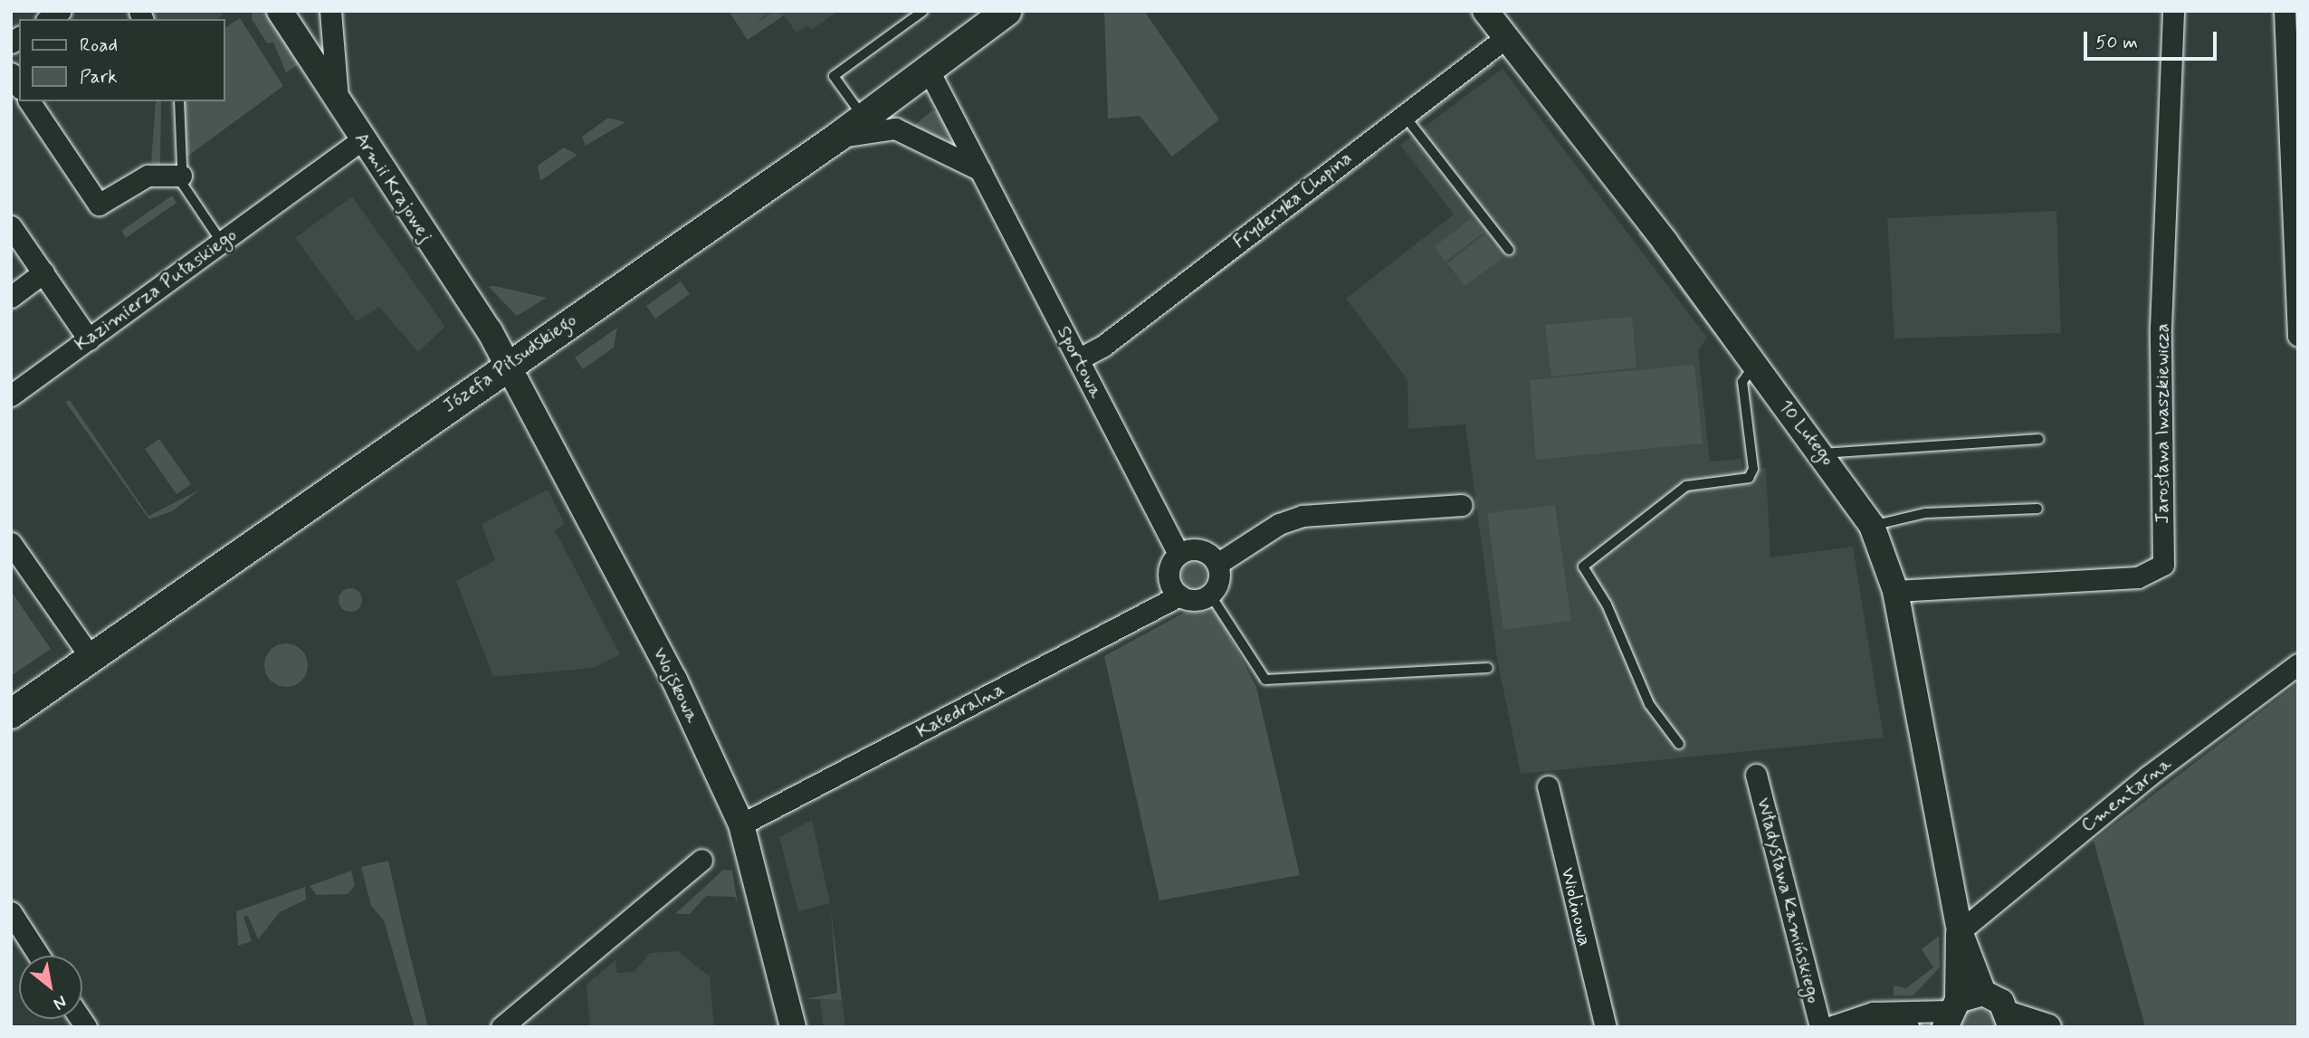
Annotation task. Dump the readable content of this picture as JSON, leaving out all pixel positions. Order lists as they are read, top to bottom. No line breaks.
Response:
{"streets":{"main road":["Józefa Piłsudskiego"],"street":["Armii Krajowej","Fryderyka Chopina","Kazimierza Pułaskiego","Sportowa","Jarosława Iwaszkiewicza","10 Lutego","Wojskowa","Katedralna","Cmentarna","Władysława Kamińskiego","Wiolinowa"]},"crossings":[["Armii Krajowej","Kazimierza Pułaskiego"],["Armii Krajowej","Józefa Piłsudskiego"],["Armii Krajowej","Wojskowa"],["Fryderyka Chopina","Sportowa"],["Fryderyka Chopina","10 Lutego"],["Sportowa","Józefa Piłsudskiego"],["Sportowa","Katedralna"],["Józefa Piłsudskiego","Wojskowa"],["Jarosława Iwaszkiewicza","10 Lutego"],["10 Lutego","Cmentarna"],["Wojskowa","Katedralna"]],"legend":["Road","Park"],"scale_bar":"50 m","north":"bottom right"}
